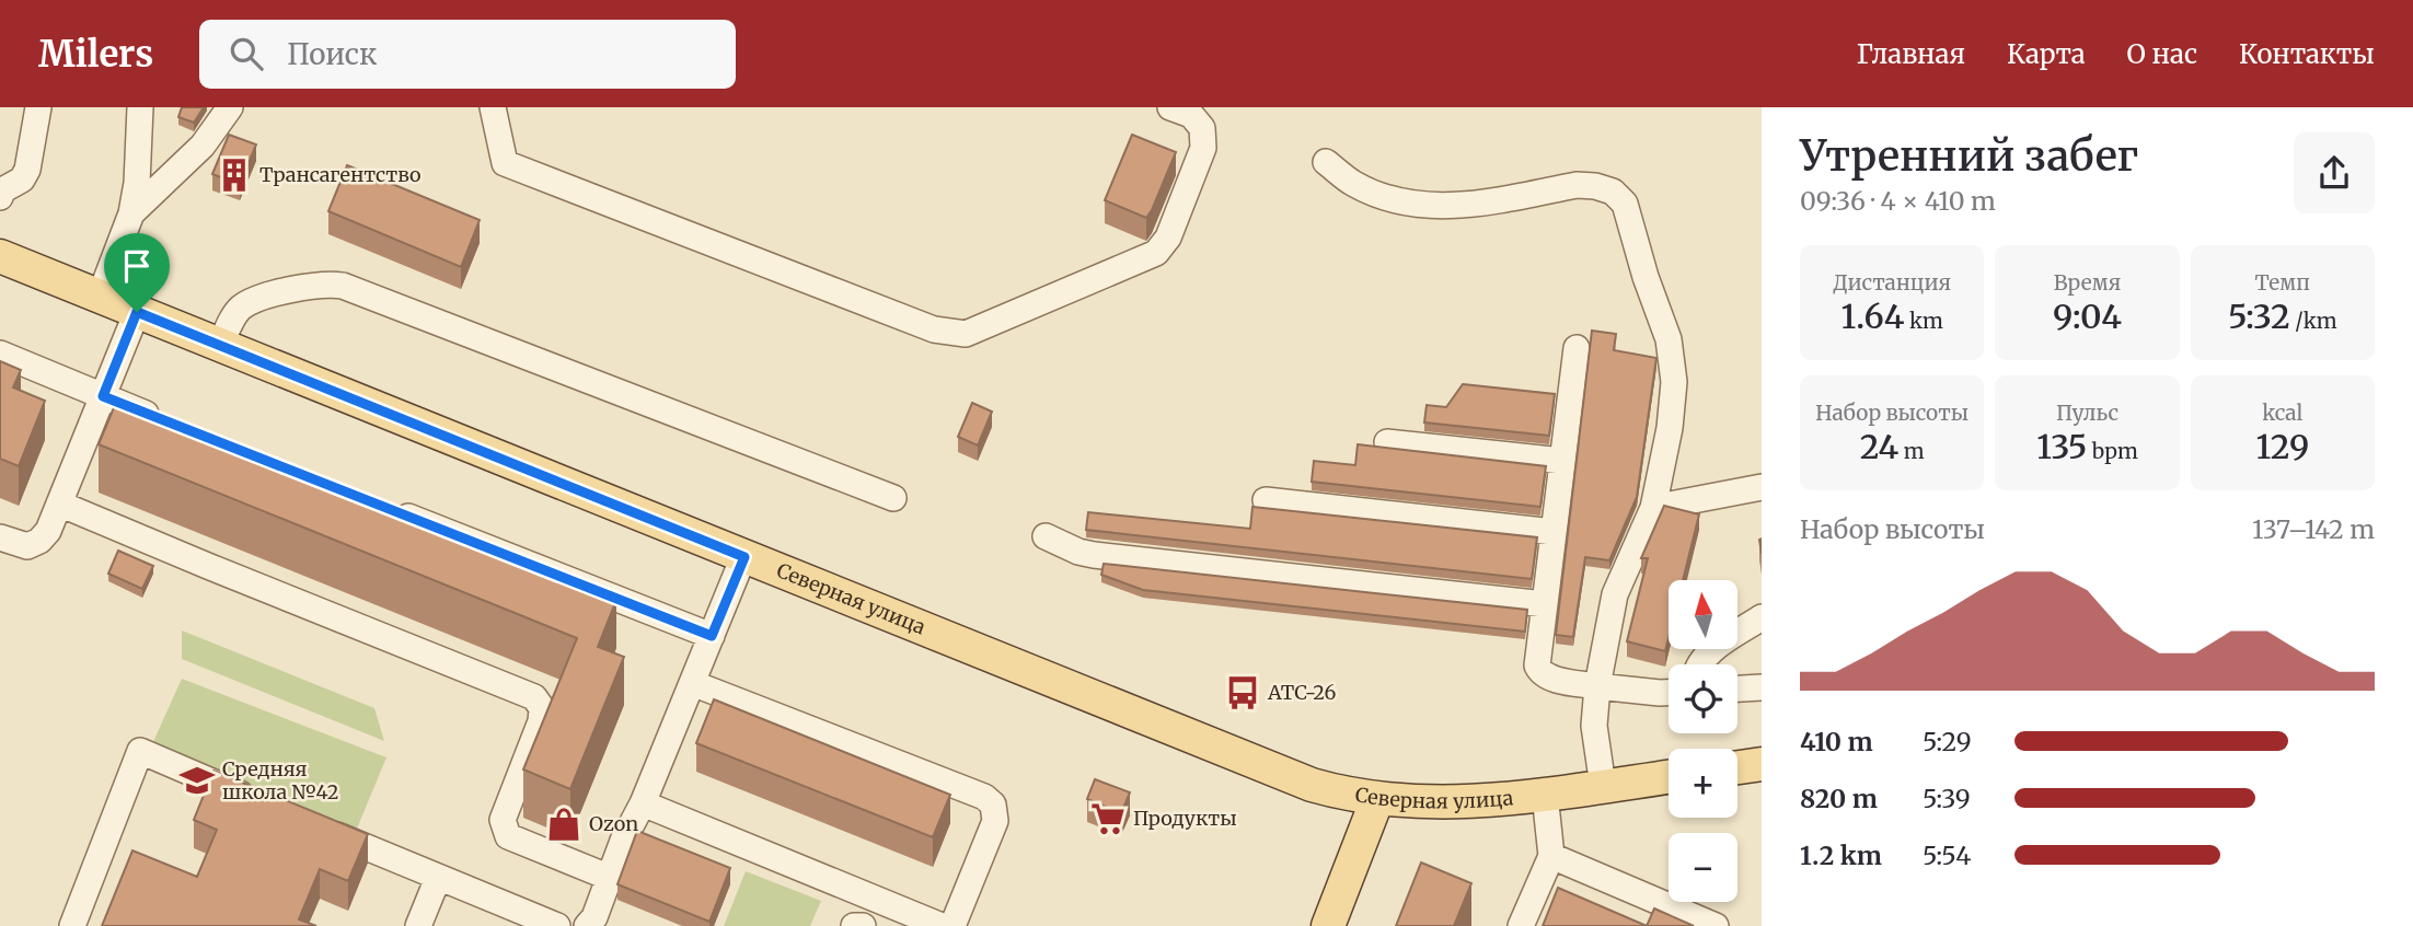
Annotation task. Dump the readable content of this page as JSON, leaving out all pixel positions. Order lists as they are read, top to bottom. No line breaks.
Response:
{"streets":{"main road":["Северная улица"]},"places":{"building":["Трансагентство"],"bus stop":["АТС-26"],"school or university":["Средняя школа №42"],"supermarket":["Продукты"],"shop":["Ozon"]},"north":"top","page":{"header":"Milers","search":"Поиск","nav":["Главная","Карта","О нас","Контакты"],"heading":["Утренний забег","09:36 · 4 × 410 m"],"stats":[["Дистанция","1.64 km"],["Время","9:04"],["Темп","5:32 /km"],["Набор высоты","24 m"],["Пульс","135 bpm"],["kcal","129"]],"chart":["Набор высоты","137–142 m"],"map_buttons":["+","−"],"list":[{"name":"410 m","note":"5:29"},{"name":"820 m","note":"5:39"},{"name":"1.2 km","note":"5:54"}]}}
